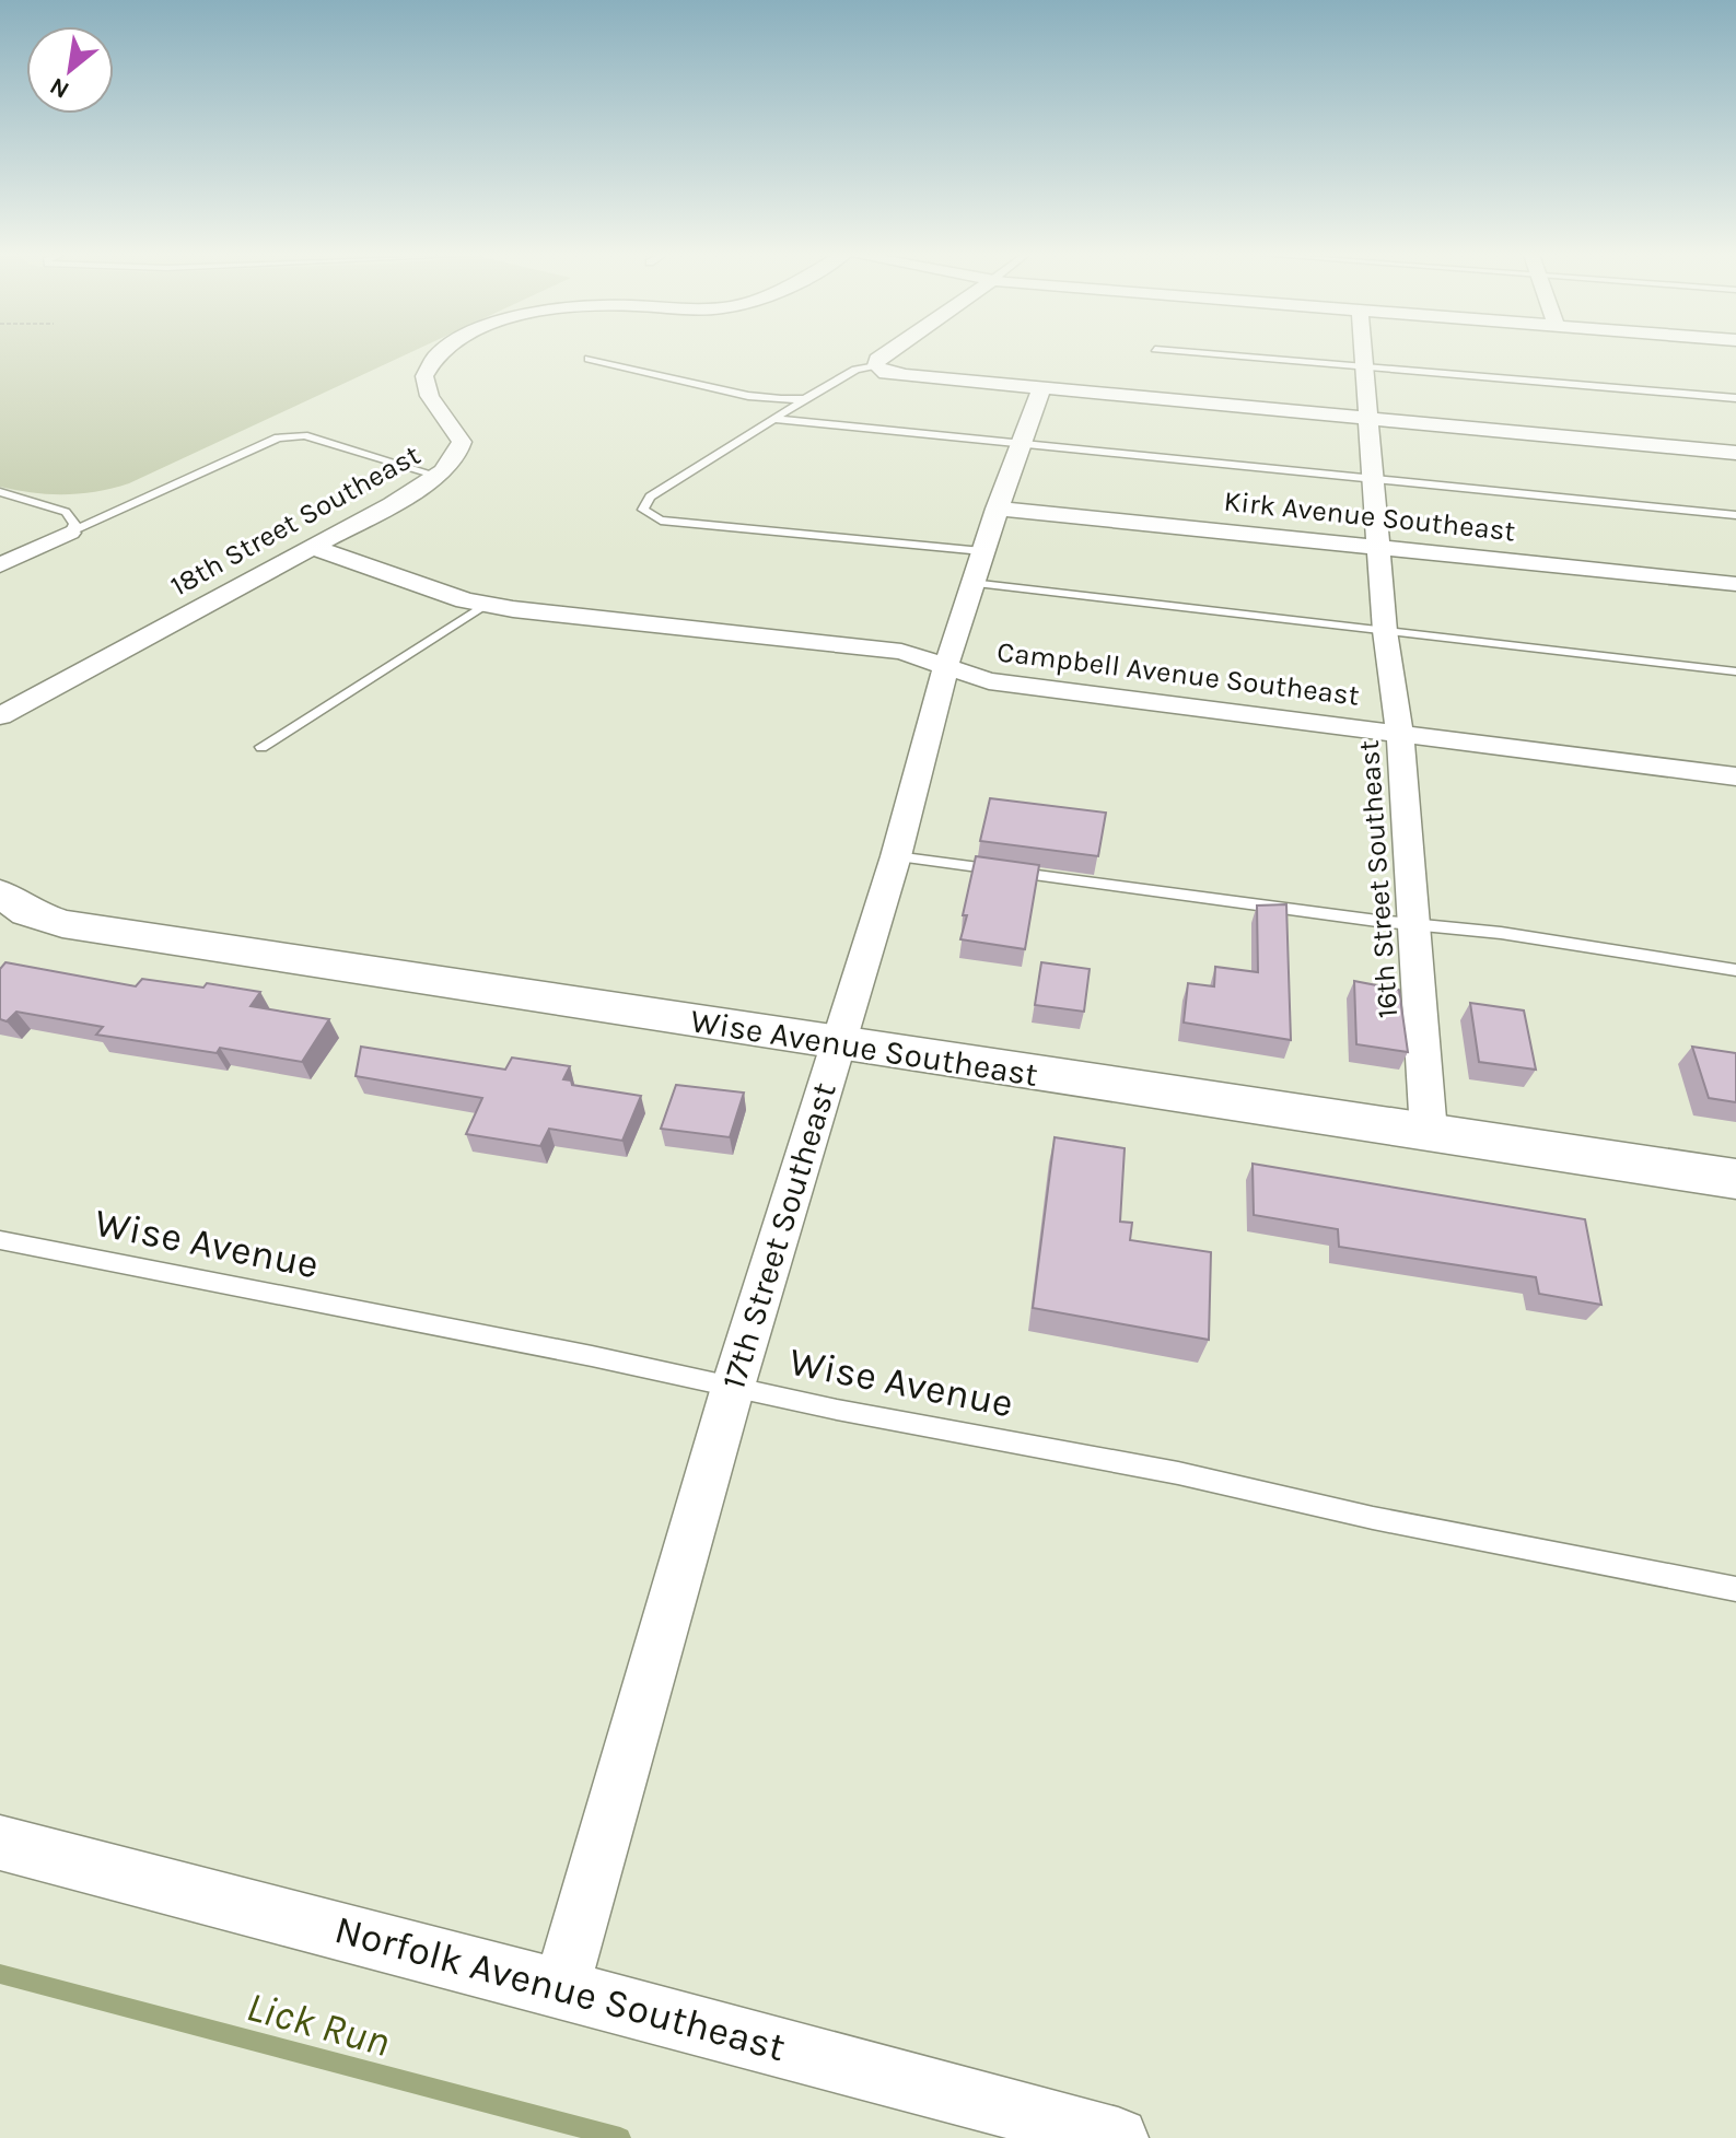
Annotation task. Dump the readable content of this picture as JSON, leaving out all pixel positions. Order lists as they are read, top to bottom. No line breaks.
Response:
{"streets":{"street":["Kirk Avenue Southeast","18th Street Southeast","Campbell Avenue Southeast","16th Street Southeast","Wise Avenue Southeast","17th Street Southeast","Norfolk Avenue Southeast"],"lane":["Wise Avenue"]},"crossings":[["Kirk Avenue Southeast","16th Street Southeast"],["Kirk Avenue Southeast","17th Street Southeast"],["18th Street Southeast","Campbell Avenue Southeast"],["Campbell Avenue Southeast","16th Street Southeast"],["Campbell Avenue Southeast","17th Street Southeast"],["16th Street Southeast","Wise Avenue Southeast"],["Wise Avenue Southeast","17th Street Southeast"],["17th Street Southeast","Wise Avenue"],["17th Street Southeast","Norfolk Avenue Southeast"]],"water":["Lick Run"],"north":"bottom left"}
